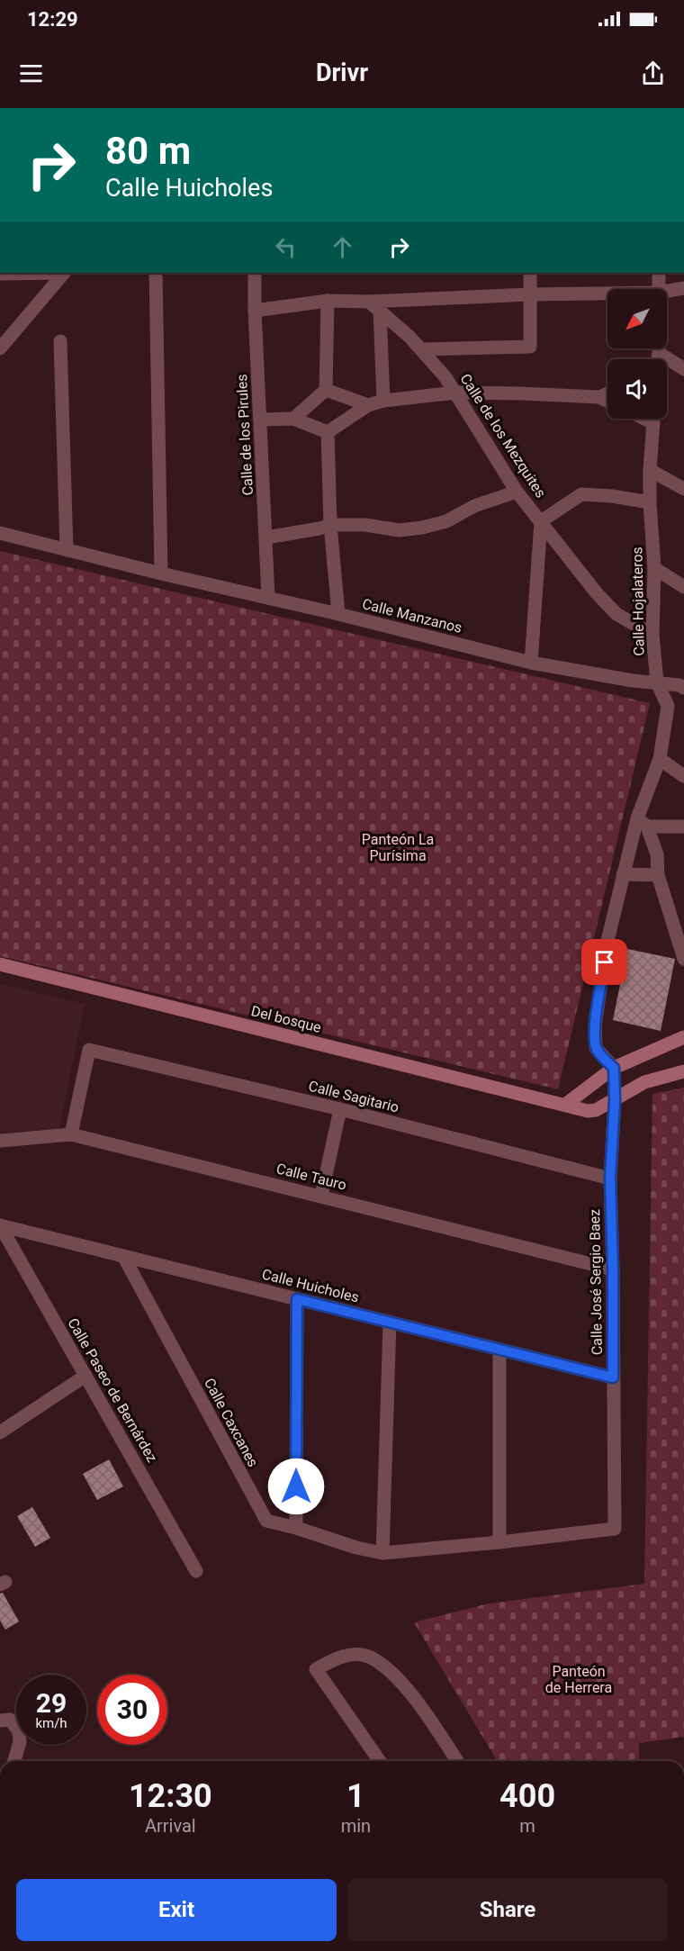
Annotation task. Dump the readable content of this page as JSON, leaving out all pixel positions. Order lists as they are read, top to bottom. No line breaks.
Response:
{"streets":{"main road":["Del bosque"],"street":["Calle de los Pirules","Calle de los Mezquites","Calle Hojalateros","Calle Manzanos","Calle Sagitario","Calle Tauro","Calle José Sergio Baez","Calle Huicholes","Calle Paseo de Bernárdez","Calle Caxcanes"]},"crossings":[["Calle de los Pirules","Calle Manzanos"],["Calle de los Mezquites","Calle Hojalateros"],["Calle Hojalateros","Calle Manzanos"],["Del bosque","Calle José Sergio Baez"],["Calle Sagitario","Calle Tauro"],["Calle Sagitario","Calle José Sergio Baez"],["Calle Tauro","Calle José Sergio Baez"],["Calle José Sergio Baez","Calle Huicholes"],["Calle José Sergio Baez","Calle Caxcanes"],["Calle Huicholes","Calle Paseo de Bernárdez"],["Calle Huicholes","Calle Caxcanes"]],"parks":["Panteón La Purísima","Panteón de Herrera"],"north":"bottom left","page":{"status":"12:29","header":"Drivr","turn":["80 m","Calle Huicholes"],"speed":"29 km/h","limit":"30","eta":["12:30","Arrival","1","min","400","m"],"buttons":["Exit","Share"]}}
